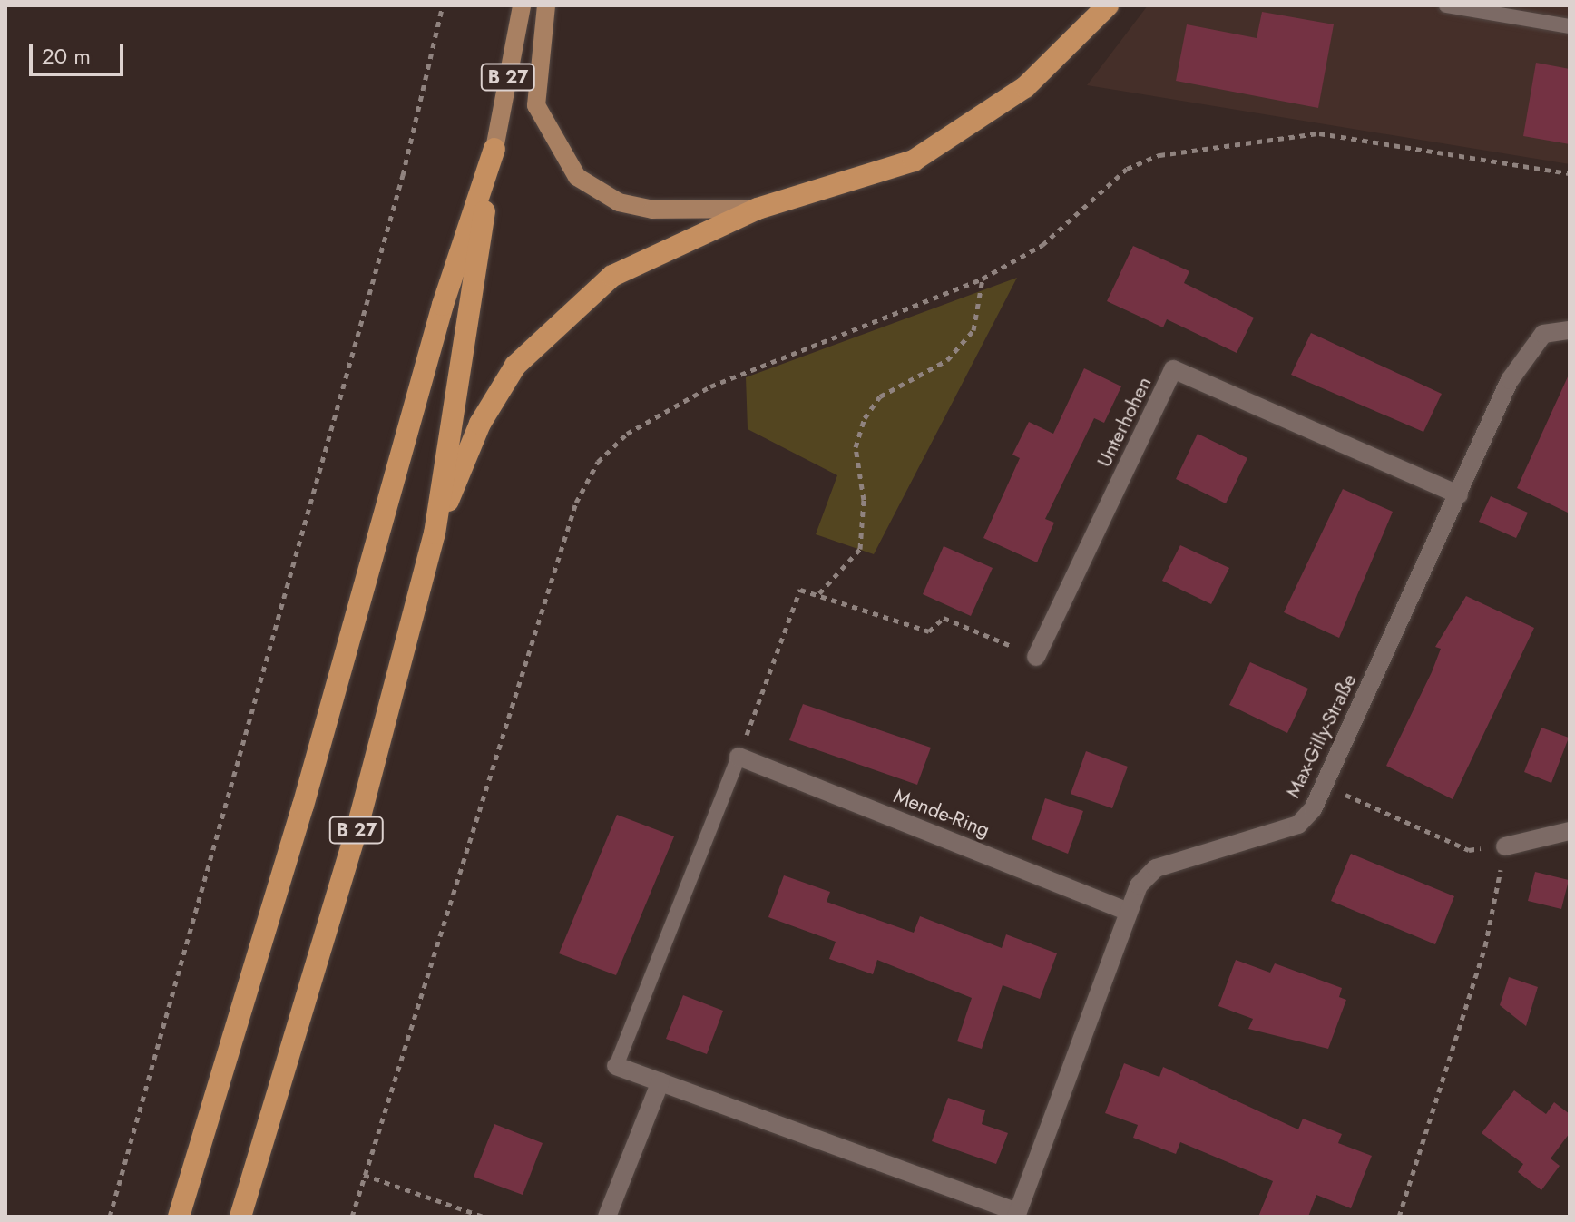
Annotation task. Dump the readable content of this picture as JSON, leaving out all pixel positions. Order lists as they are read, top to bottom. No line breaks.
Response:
{"streets":{"highway":["B 27"],"street":["Unterhohen","Max-Gilly-Straße","Mende-Ring"]},"crossings":[["Unterhohen","Max-Gilly-Straße"],["Max-Gilly-Straße","Mende-Ring"]],"scale_bar":"20 m"}
